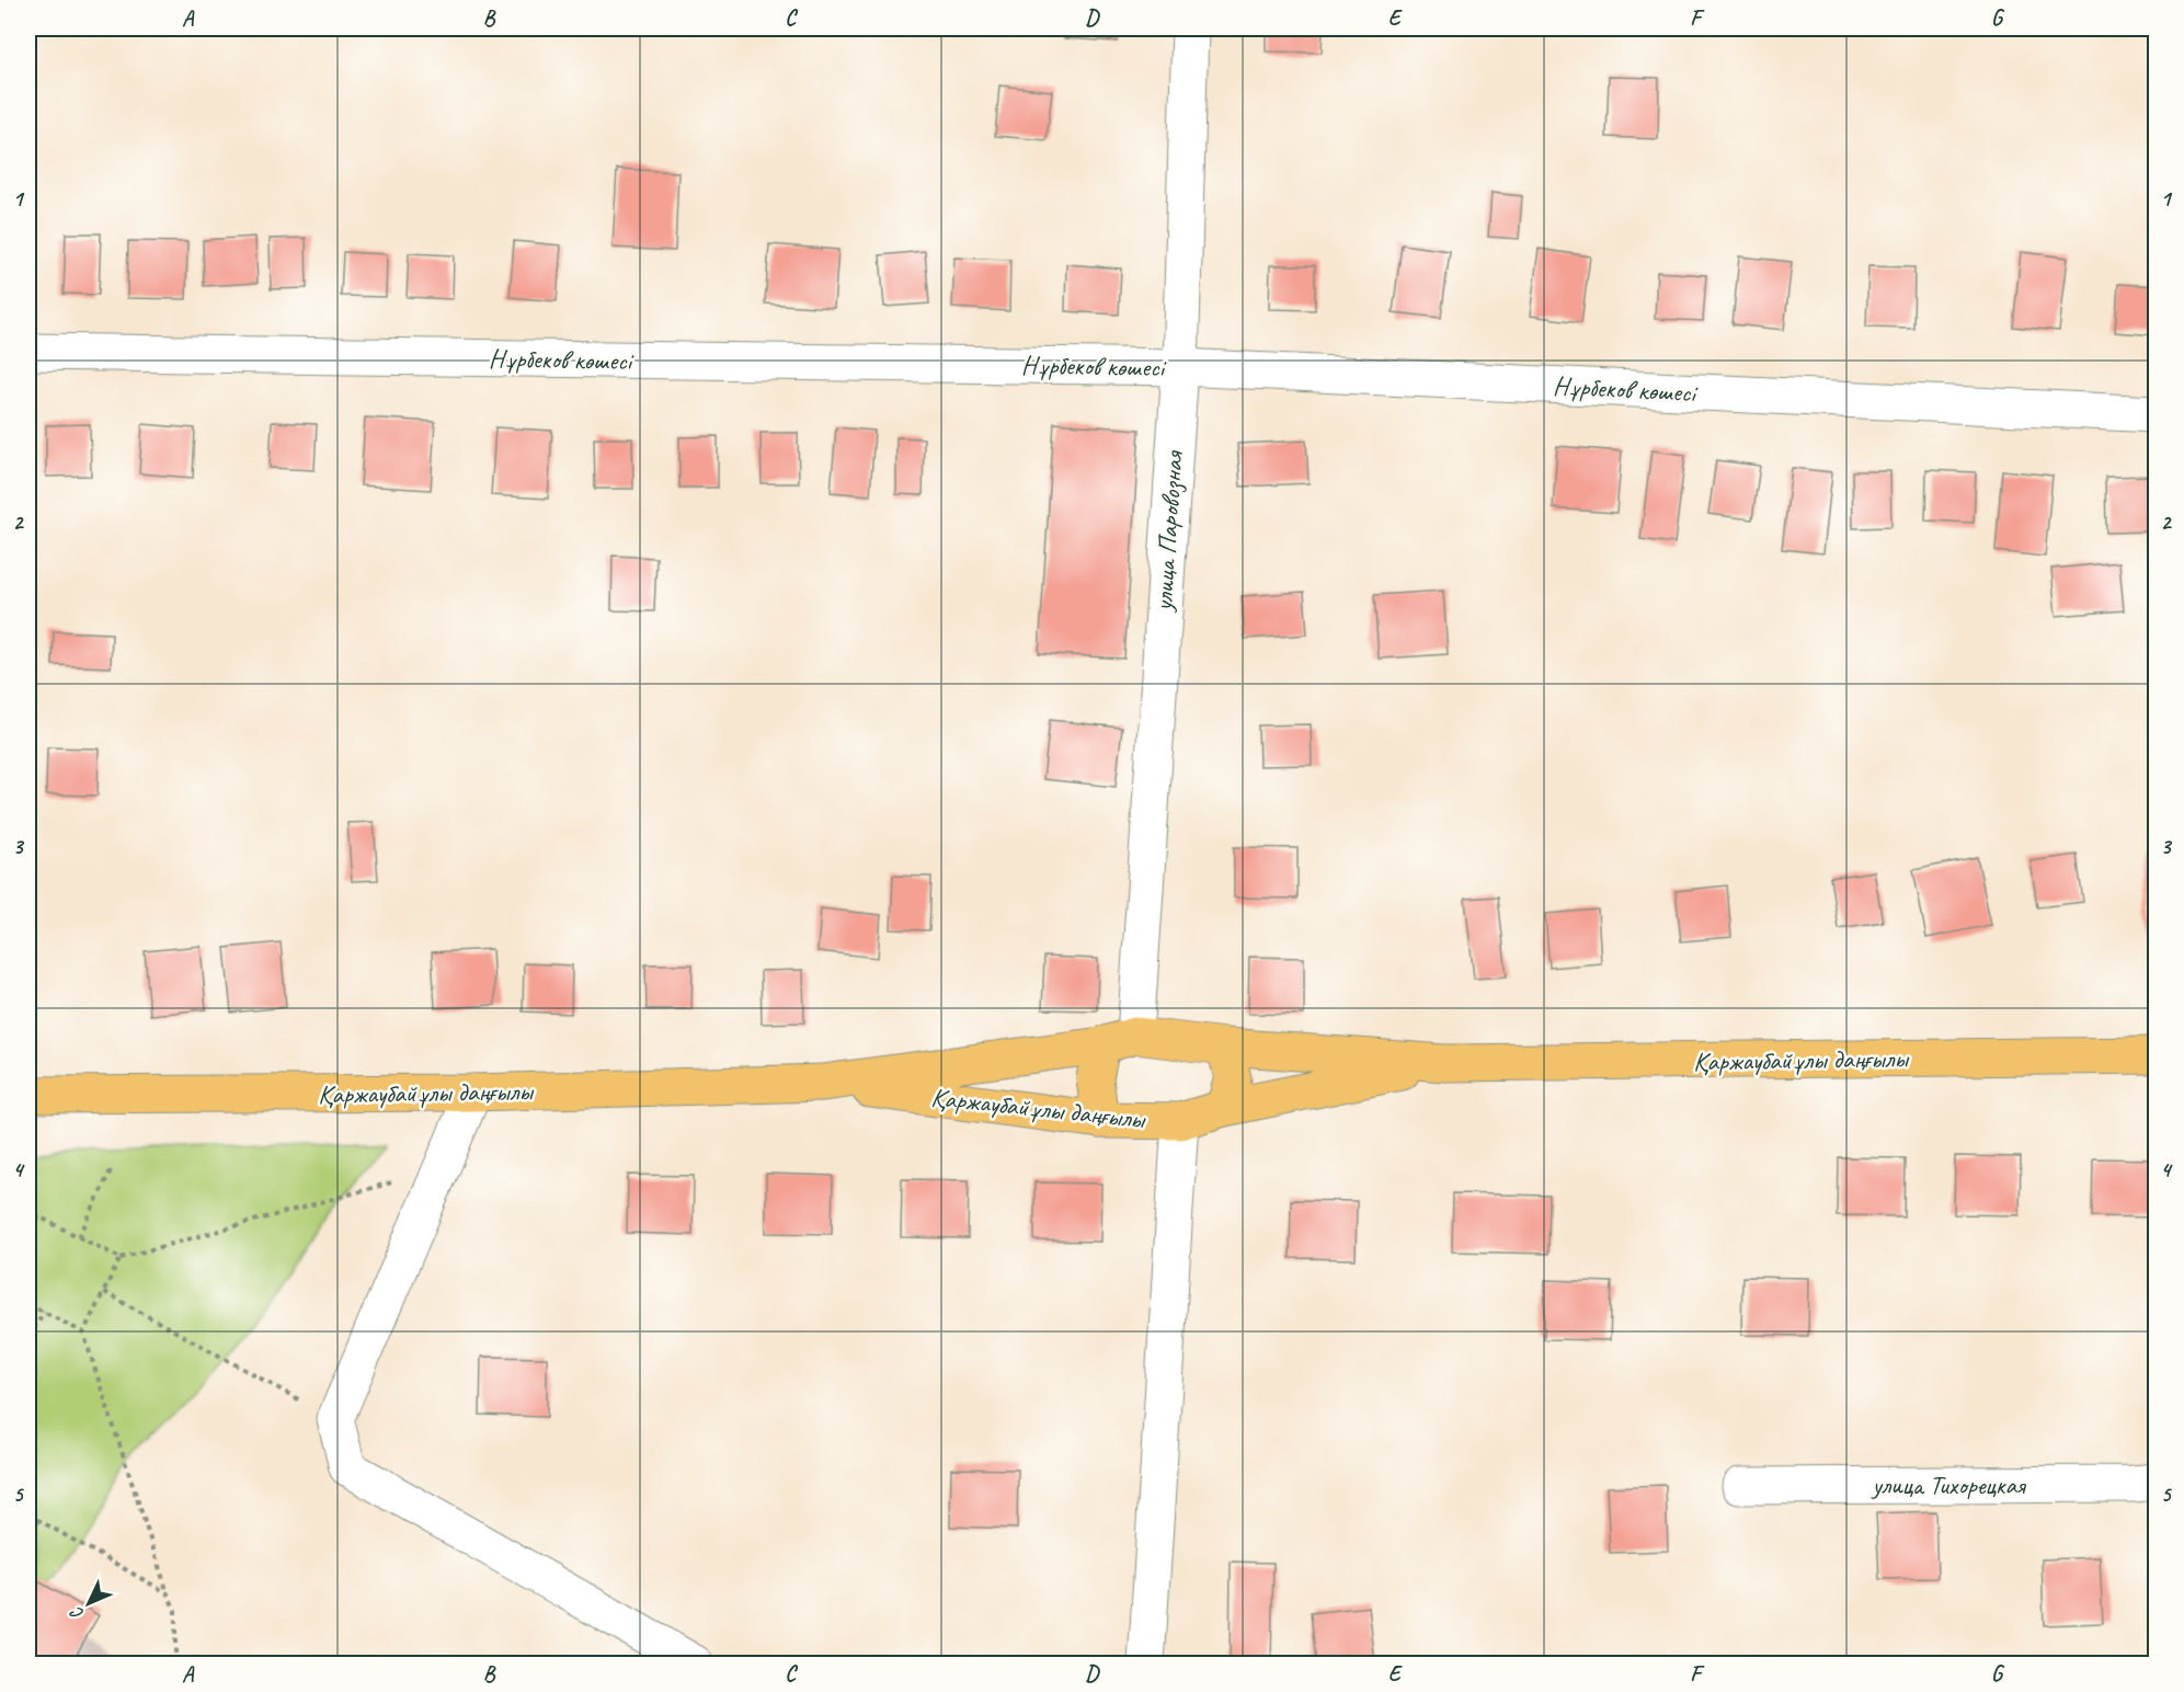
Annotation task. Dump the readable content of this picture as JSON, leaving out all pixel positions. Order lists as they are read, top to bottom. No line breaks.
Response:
{"streets":{"highway":["Қаржаубайұлы даңғылы"],"street":["Нұрбеков көшесі","улица Паровозная","улица Тихорецкая"]},"crossings":[["Нұрбеков көшесі","улица Паровозная"],["улица Паровозная","Қаржаубайұлы даңғылы"]],"north":"bottom left","grid":{"columns":["A","B","C","D","E","F","G"],"rows":["1","2","3","4","5"]}}
